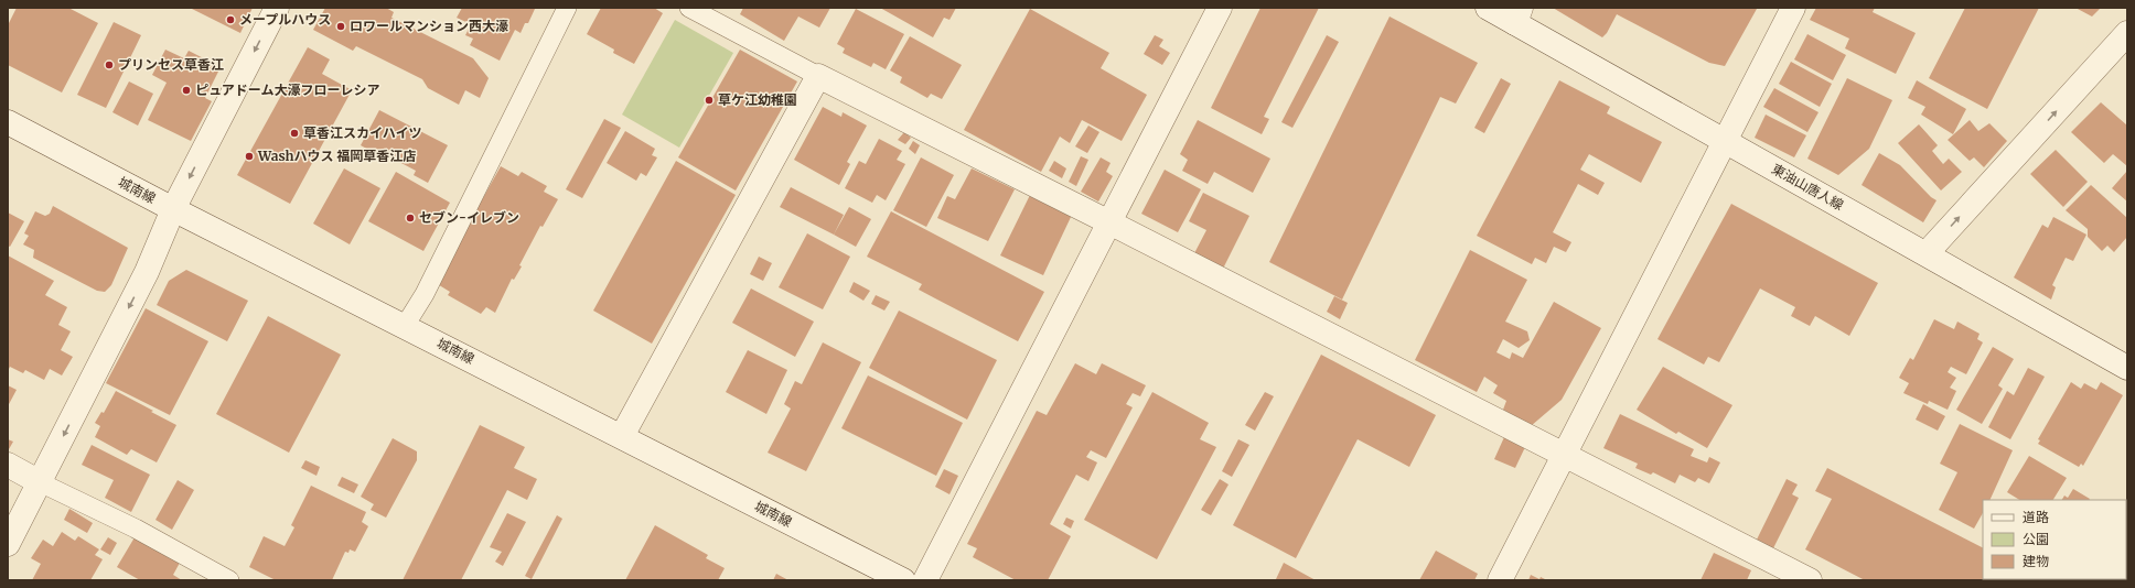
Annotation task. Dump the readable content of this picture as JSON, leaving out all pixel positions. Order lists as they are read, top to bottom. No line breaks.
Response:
{"streets":{"street":["東油山唐人線","城南線"]},"places":["メープルハウス","ロワールマンション西大濠","プリンセス草香江","ピュアドーム大濠フローレシア","草ケ江幼稚園","草香江スカイハイツ","Washハウス 福岡草香江店","セブン-イレブン"],"legend":["道路","公園","建物"]}
